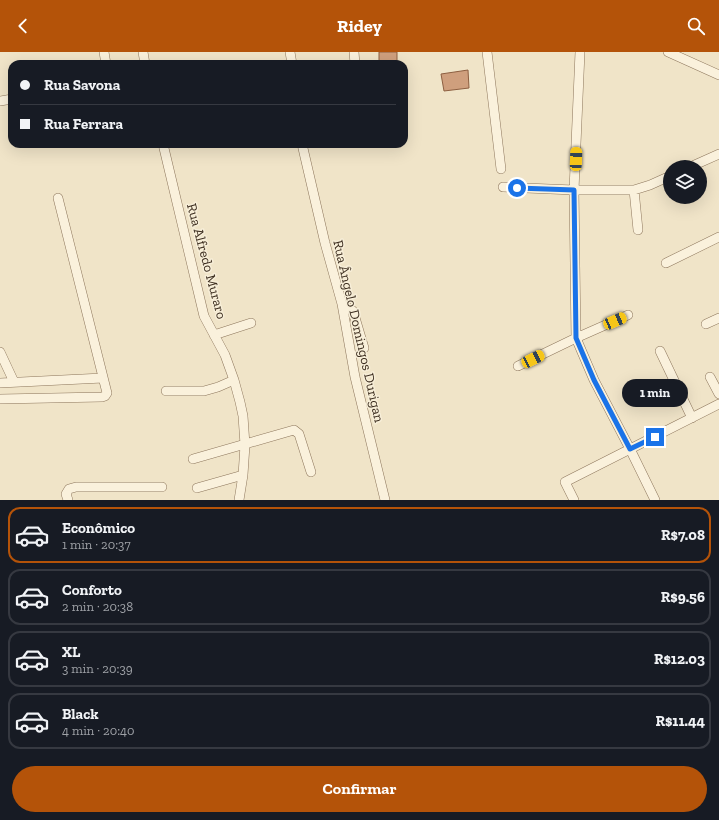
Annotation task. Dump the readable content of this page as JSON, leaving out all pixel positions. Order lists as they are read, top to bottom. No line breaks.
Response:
{"streets":{"street":["Rua Alfredo Muraro","Rua Ângelo Domingos Durigan"]},"page":{"header":"Ridey","banner":["Rua Savona","Rua Ferrara"],"bubble":"1 min","list":[{"name":"Econômico","note":"1 min · 20:37","value":"R$7.08"},{"name":"Conforto","note":"2 min · 20:38","value":"R$9.56"},{"name":"XL","note":"3 min · 20:39","value":"R$12.03"},{"name":"Black","note":"4 min · 20:40","value":"R$11.44"}],"buttons":"Confirmar"}}
